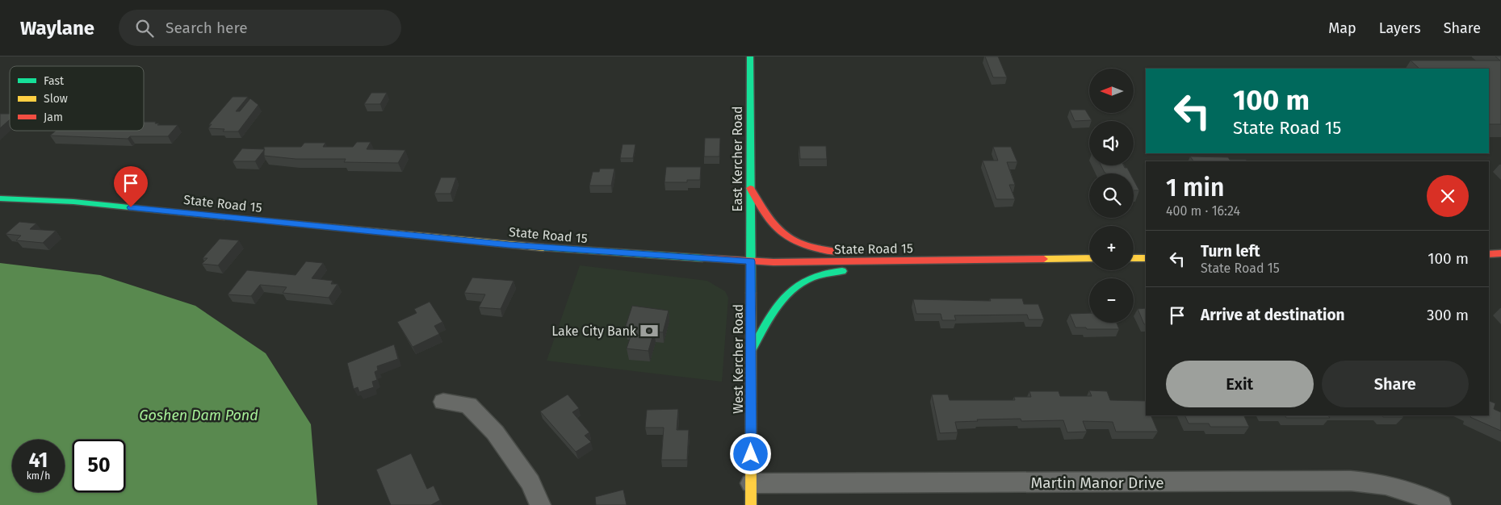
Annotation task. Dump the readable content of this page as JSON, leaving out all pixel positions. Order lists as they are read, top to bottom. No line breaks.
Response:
{"streets":{"main road":["East Kercher Road","State Road 15","West Kercher Road"],"street":["Martin Manor Drive"]},"crossings":[["East Kercher Road","State Road 15"],["East Kercher Road","West Kercher Road"],["State Road 15","West Kercher Road"],["West Kercher Road","Martin Manor Drive"]],"water":["Goshen Dam Pond"],"places":{"bank":["Lake City Bank"]},"legend":["Fast","Slow","Jam"],"north":"left","page":{"header":"Waylane","search":"Search here","nav":["Map","Layers","Share"],"map_buttons":["+","−"],"turn":["100 m","State Road 15"],"heading":["1 min","400 m · 16:24"],"list":[{"name":"Turn left","note":"State Road 15","value":"100 m"},{"name":"Arrive at destination","value":"300 m"}],"buttons":["Exit","Share"],"speed":"41 km/h","limit":"50"}}
